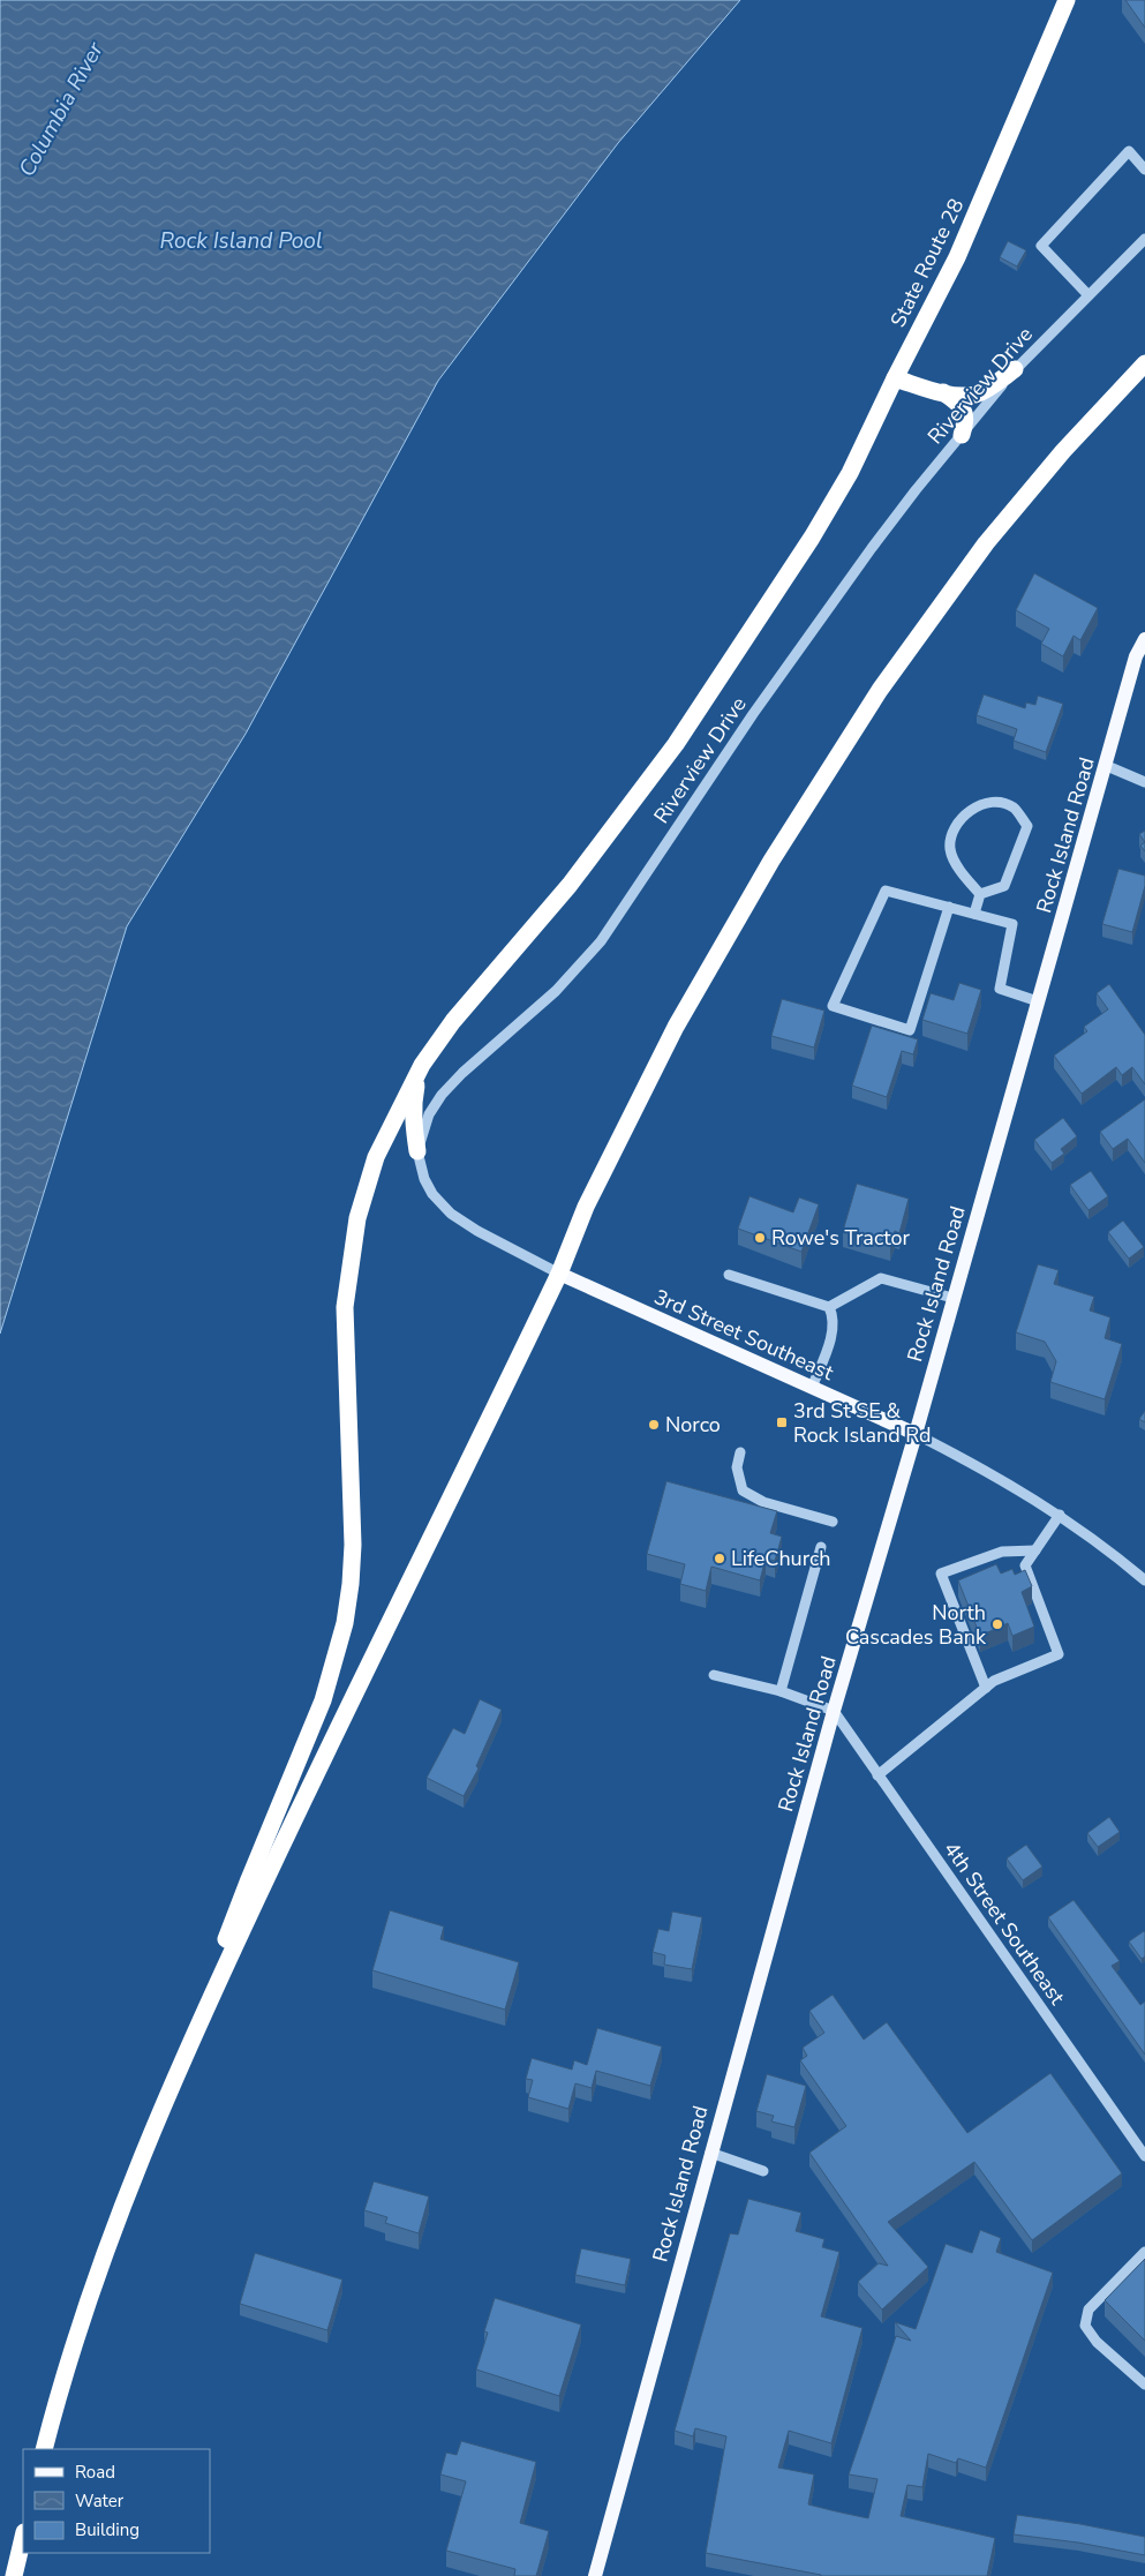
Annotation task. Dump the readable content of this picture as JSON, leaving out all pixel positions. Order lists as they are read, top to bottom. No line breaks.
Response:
{"streets":{"highway":["State Route 28"],"main road":["Rock Island Road","3rd Street Southeast"],"street":["Riverview Drive","4th Street Southeast"]},"crossings":[["Rock Island Road","3rd Street Southeast"],["Rock Island Road","4th Street Southeast"]],"water":["Columbia River","Rock Island Pool"],"places":{"other":["Rowe's Tractor","Norco","LifeChurch","North Cascades Bank"],"transit":["3rd St SE & Rock Island Rd"]},"legend":["Road","Water","Building"]}
